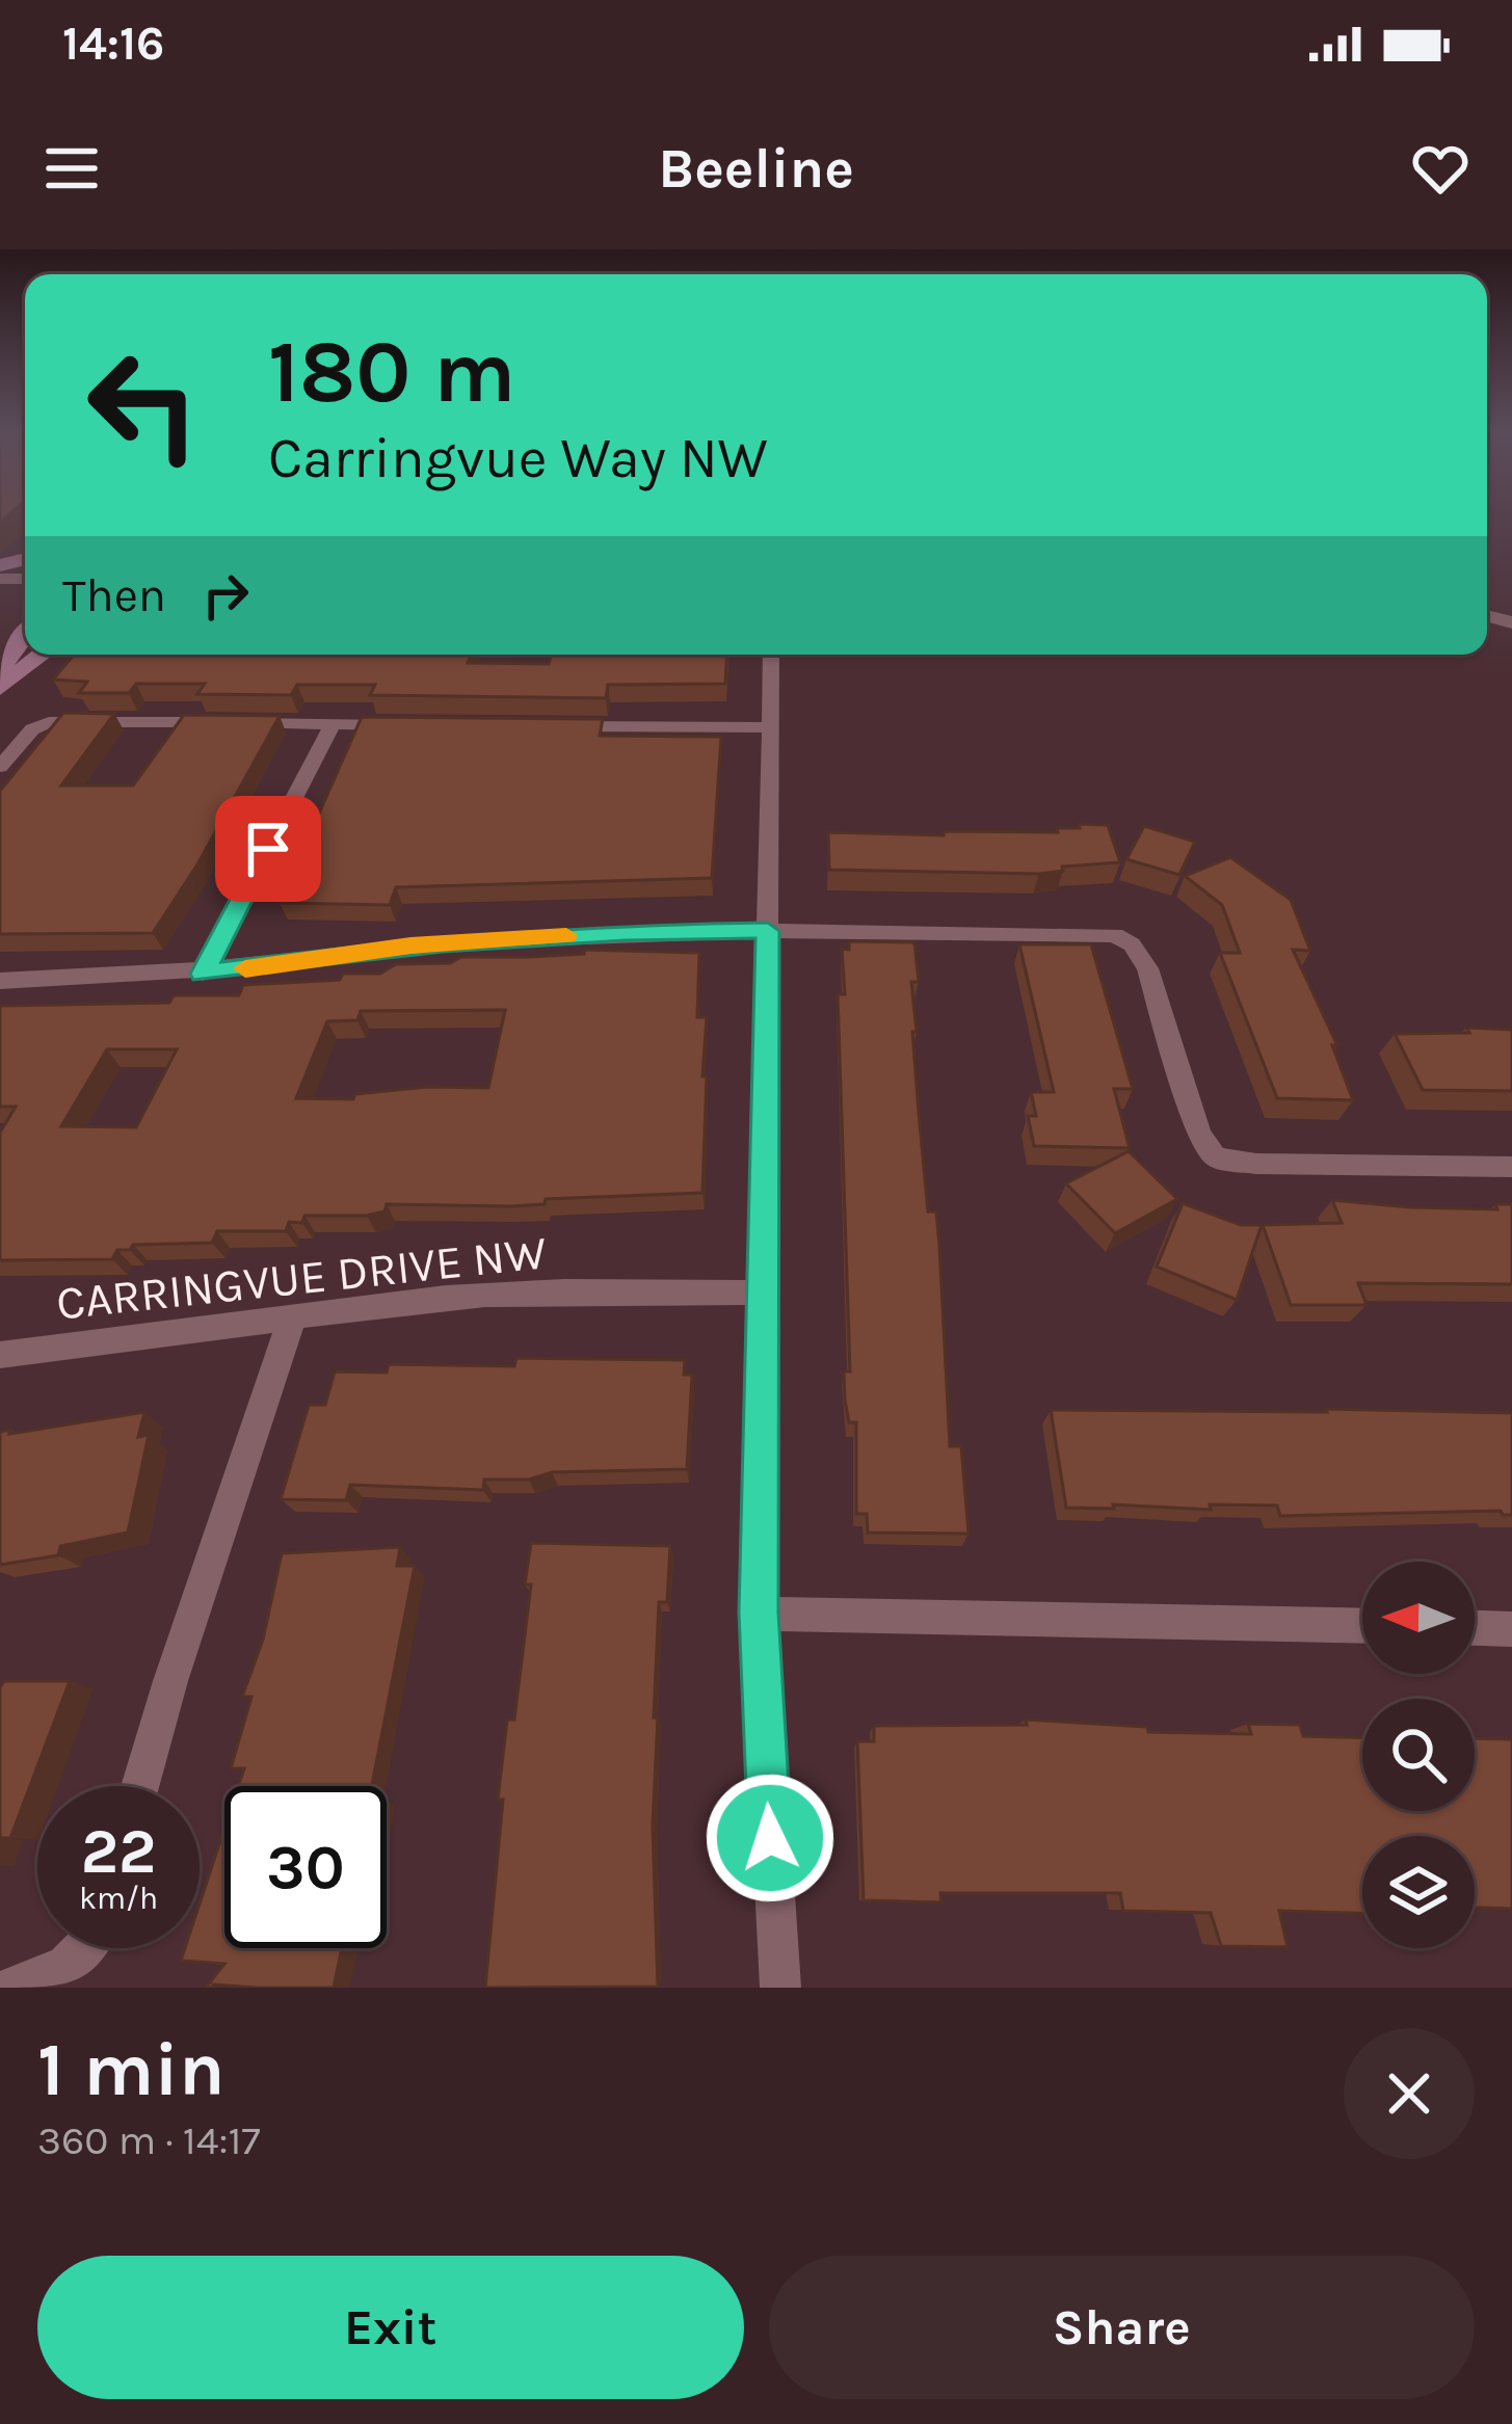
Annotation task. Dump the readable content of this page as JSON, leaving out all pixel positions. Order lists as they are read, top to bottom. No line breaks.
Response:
{"streets":{"street":["CARRINGVUE DRIVE NW"]},"north":"left","page":{"status":"14:16","header":"Beeline","turn":["180 m","Carringvue Way NW"],"then":"Then","speed":"22 km/h","limit":"30","heading":["1 min","360 m · 14:17"],"buttons":["Exit","Share"]}}
